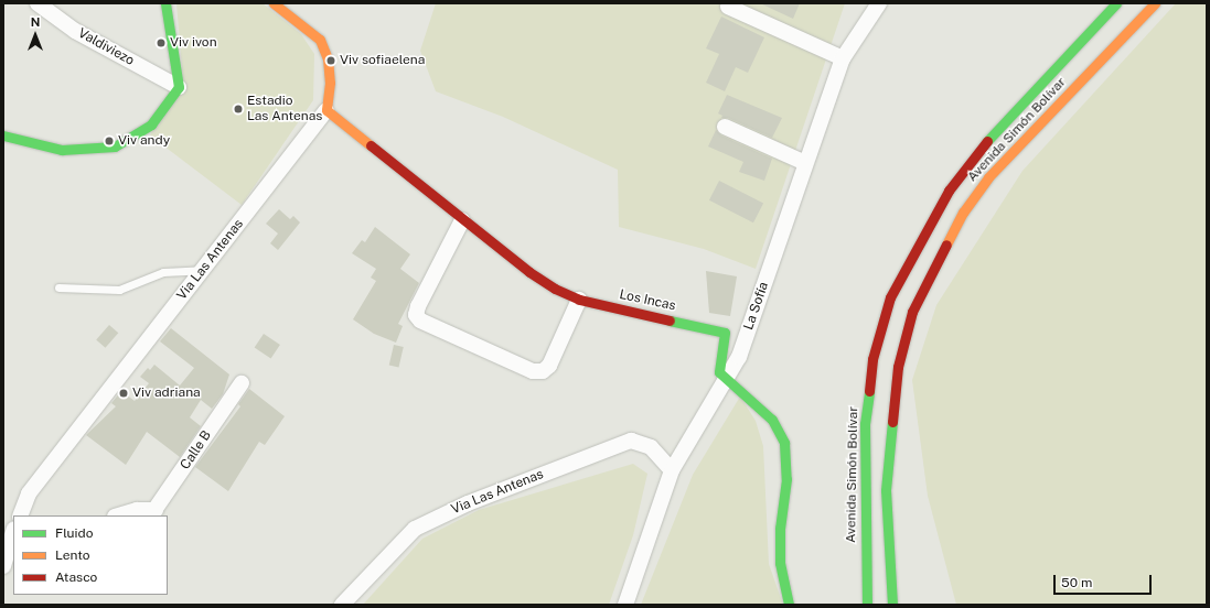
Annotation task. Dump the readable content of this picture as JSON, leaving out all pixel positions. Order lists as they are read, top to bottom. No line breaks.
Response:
{"streets":{"main road":["Avenida Simón Bolívar","Los Incas"],"street":["Valdiviezo","Via Las Antenas","La Sofía","Calle B"]},"crossings":[["Via Las Antenas","Los Incas"],["Via Las Antenas","La Sofía"],["Los Incas","La Sofía"]],"places":["Viv ivon","Viv sofiaelena","Estadio Las Antenas","Viv andy","Viv adriana"],"legend":["Fluido","Lento","Atasco"],"scale_bar":"50 m","north":"top"}
